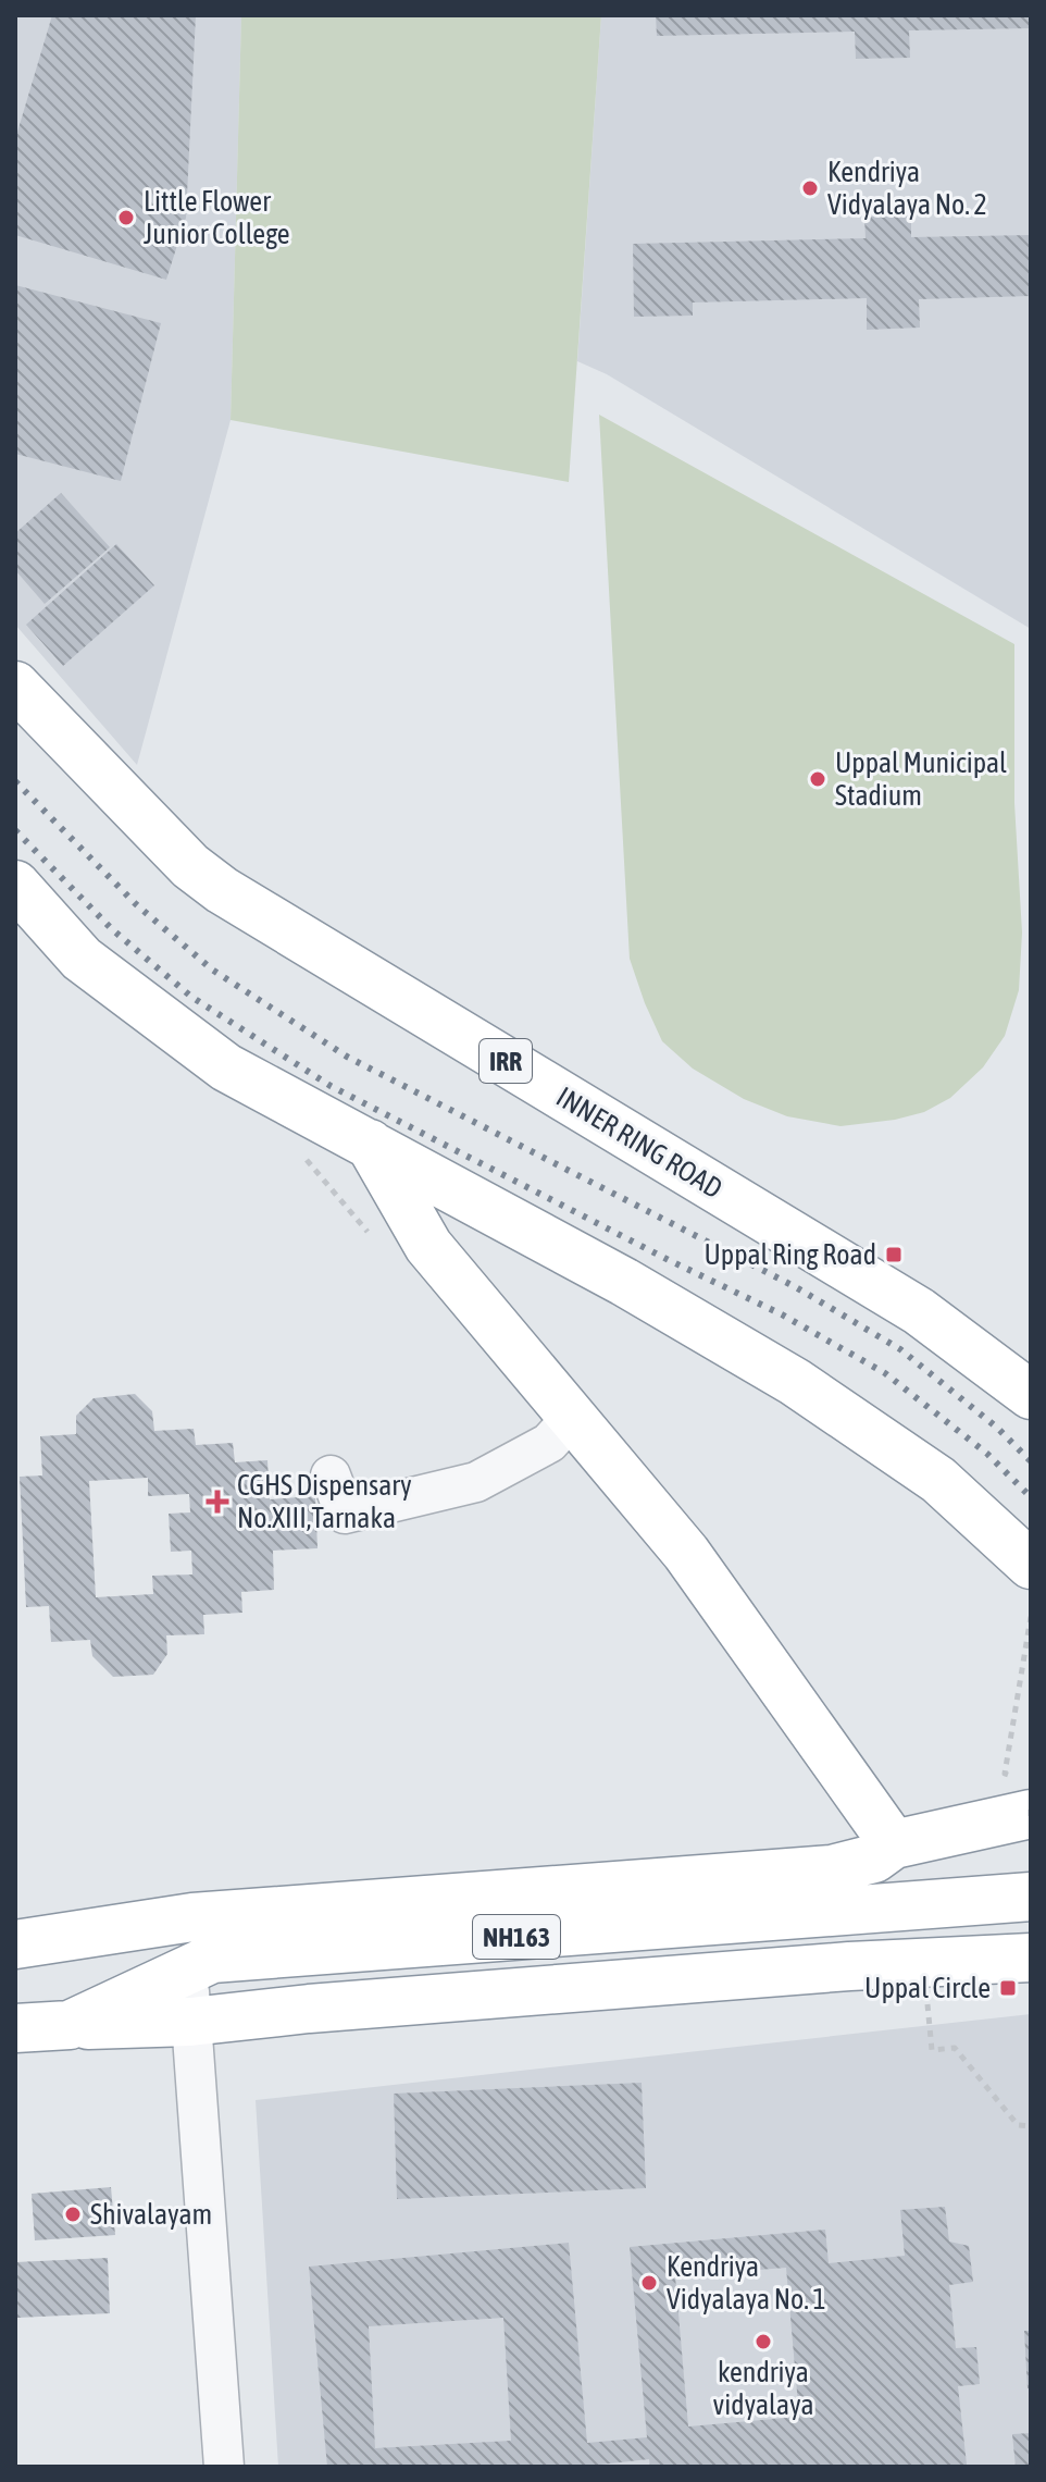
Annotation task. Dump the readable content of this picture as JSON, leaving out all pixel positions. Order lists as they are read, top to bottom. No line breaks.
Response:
{"streets":{"highway":["IRR","INNER RING ROAD","NH163"]},"places":{"other":["Kendriya Vidyalaya No. 2","Little Flower Junior College","Uppal Municipal Stadium","Shivalayam","Kendriya Vidyalaya No. 1","kendriya vidyalaya"],"transit":["Uppal Ring Road","Uppal Circle"],"health":["CGHS Dispensary No.XIII,Tarnaka"]}}
